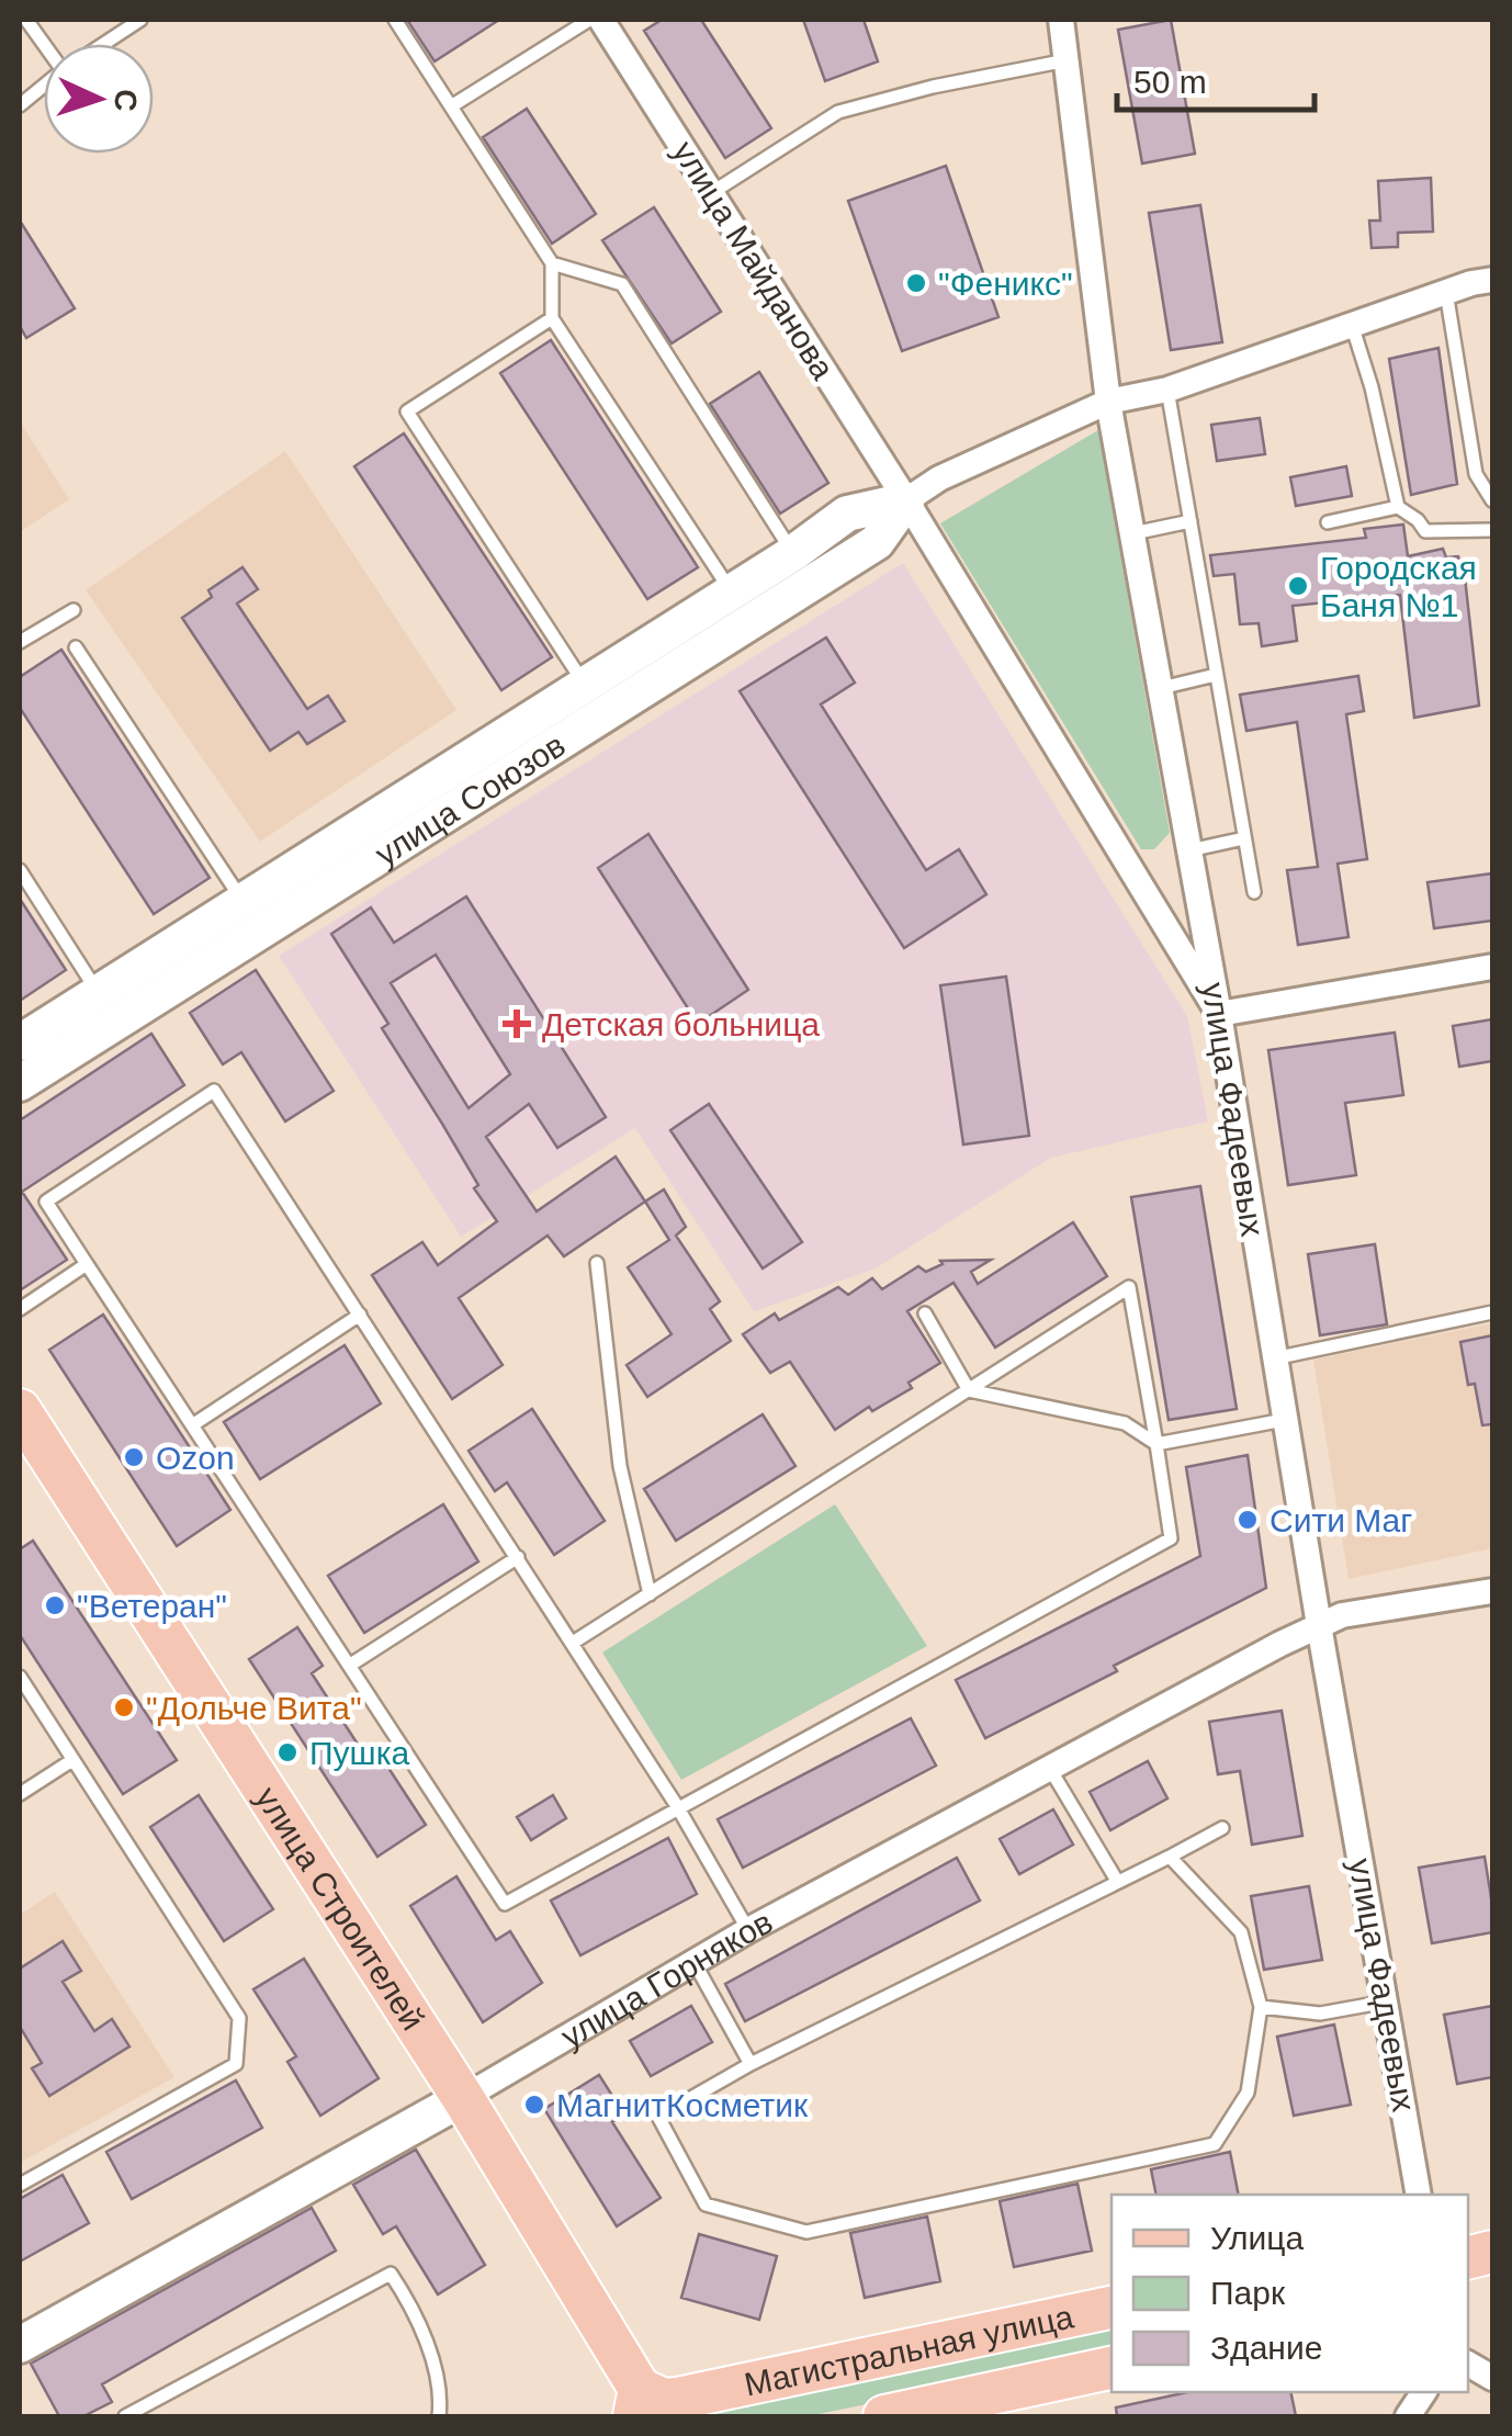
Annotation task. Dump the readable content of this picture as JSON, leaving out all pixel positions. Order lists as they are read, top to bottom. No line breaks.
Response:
{"streets":{"main road":["улица Строителей","Магистральная улица"],"street":["улица Майданова","улица Союзов","улица Фадеевых","улица Горняков"]},"crossings":[["улица Майданова","улица Союзов"],["улица Майданова","улица Фадеевых"],["улица Союзов","улица Фадеевых"],["улица Фадеевых","улица Горняков"],["улица Строителей","улица Горняков"],["улица Строителей","Магистральная улица"]],"places":{"other":["\"Феникс\"","Городская Баня №1","Ozon","Сити Маг","\"Ветеран\"","\"Дольче Вита\"","Пушка","МагнитКосметик"],"health":["Детская больница"]},"legend":["Улица","Парк","Здание"],"scale_bar":"50 m","north":"right"}
